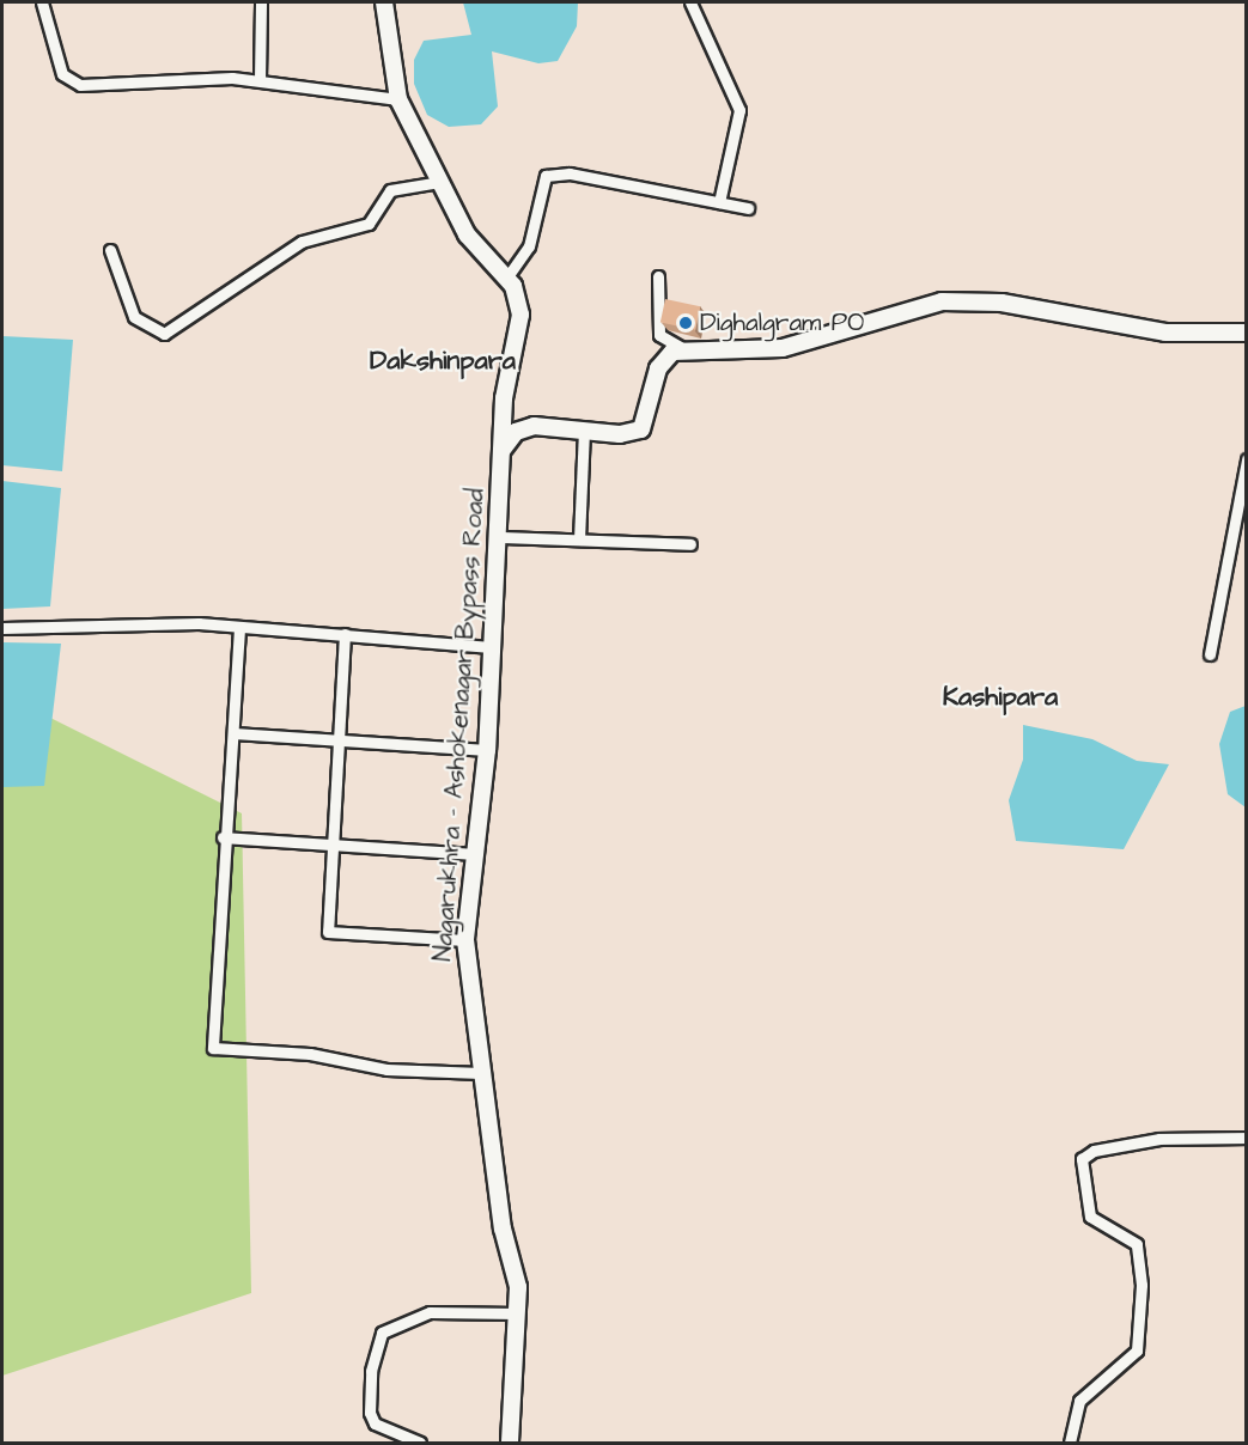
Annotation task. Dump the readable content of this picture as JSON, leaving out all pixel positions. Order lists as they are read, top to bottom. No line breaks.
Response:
{"streets":{"main road":["Nagarukhra - Ashokenagar Bypass Road"]},"districts":["Dakshinpara","Kashipara"],"places":["Dighalgram PO"]}
